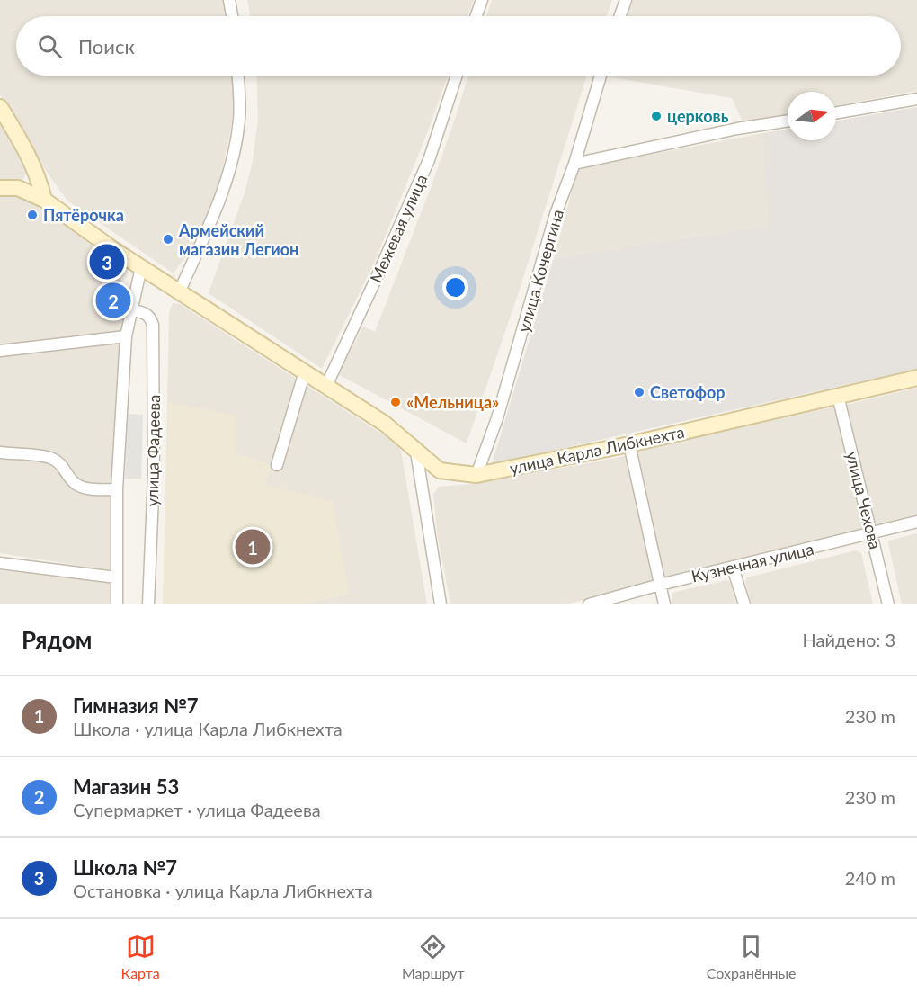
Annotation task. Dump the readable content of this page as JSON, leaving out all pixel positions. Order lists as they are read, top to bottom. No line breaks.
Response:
{"streets":{"main road":["улица Карла Либкнехта"],"street":["Межевая улица","улица Кочергина","улица Фадеева","улица Чехова","Кузнечная улица"]},"crossings":[["Межевая улица","улица Карла Либкнехта"],["улица Кочергина","улица Карла Либкнехта"],["улица Карла Либкнехта","улица Фадеева"],["улица Карла Либкнехта","улица Чехова"],["улица Чехова","Кузнечная улица"]],"places":["церковь","Пятёрочка","Армейский магазин Легион","Светофор","«Мельница»"],"north":"right","page":{"search":"Поиск","pins":["3","2","1"],"heading":["Рядом","Найдено: 3"],"list":[{"mark":"1","name":"Гимназия №7","note":"Школа · улица Карла Либкнехта","value":"230 m"},{"mark":"2","name":"Магазин 53","note":"Супермаркет · улица Фадеева","value":"230 m"},{"mark":"3","name":"Школа №7","note":"Остановка · улица Карла Либкнехта","value":"240 m"}],"nav":["Карта","Маршрут","Сохранённые"]}}
